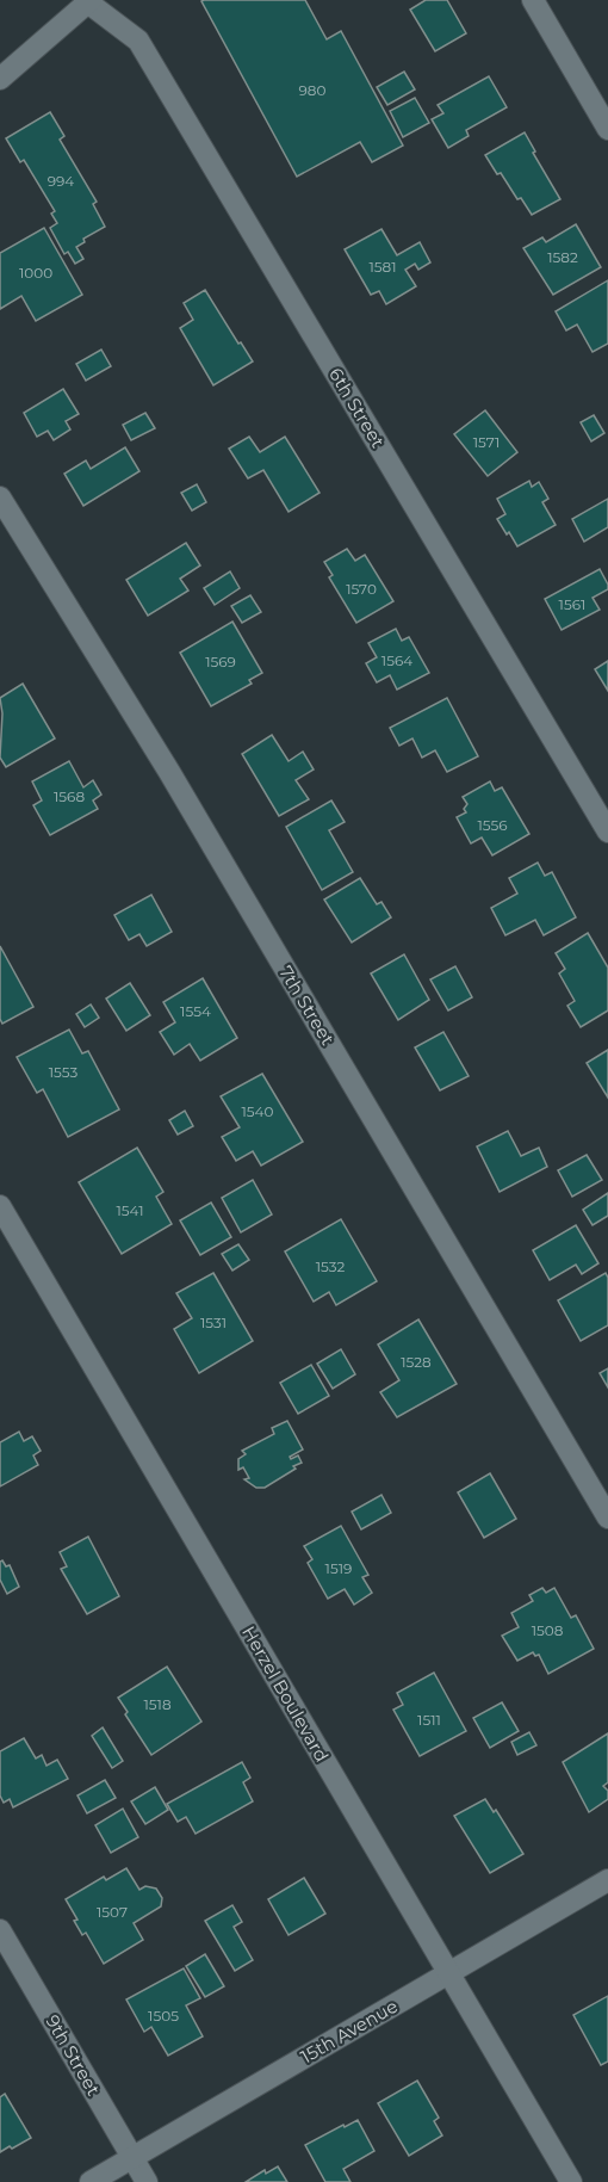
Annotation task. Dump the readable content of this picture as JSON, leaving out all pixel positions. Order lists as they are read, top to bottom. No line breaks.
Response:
{"streets":{"street":["6th Street","7th Street","Herzel Boulevard","15th Avenue","9th Street"]},"crossings":[["Herzel Boulevard","15th Avenue"],["15th Avenue","9th Street"]],"house_numbers":["980","994","1582","1581","1000","1571","1570","1561","1564","1569","1568","1556","1554","1553","1540","1541","1532","1531","1528","1519","1508","1518","1511","1507","1505"]}
